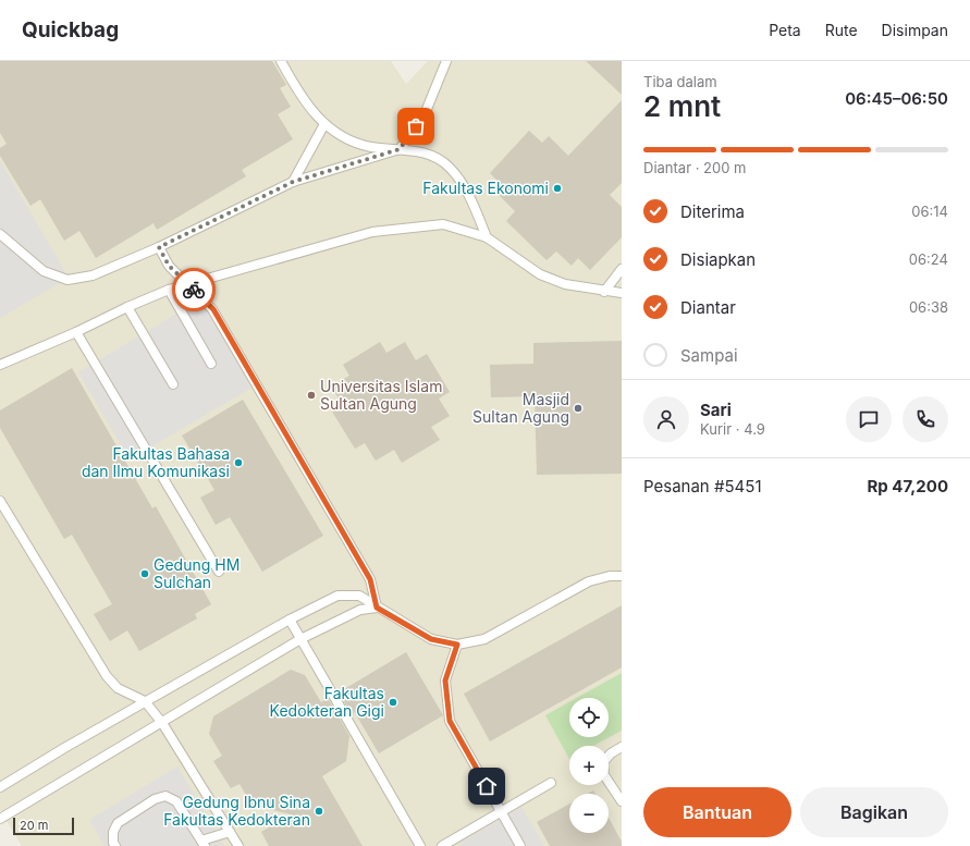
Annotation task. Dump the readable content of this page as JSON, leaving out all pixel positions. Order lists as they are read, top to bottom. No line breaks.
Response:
{"places":["Fakultas Ekonomi","Universitas Islam Sultan Agung","Masjid Sultan Agung","Fakultas Bahasa dan Ilmu Komunikasi","Gedung HM Sulchan","Fakultas Kedokteran Gigi","Gedung Ibnu Sina Fakultas Kedokteran"],"scale_bar":"20 m","page":{"header":"Quickbag","nav":["Peta","Rute","Disimpan"],"heading":["2 mnt","Tiba dalam","06:45–06:50"],"panel":["Sari","Kurir · 4.9","Pesanan #5451","Rp 47,200"],"bar":"Diantar · 200 m","list":[["Diterima","06:14"],["Disiapkan","06:24"],["Diantar","06:38"],"Sampai"],"map_buttons":["+","−"],"buttons":["Bantuan","Bagikan"],"scale":"20 m"}}
